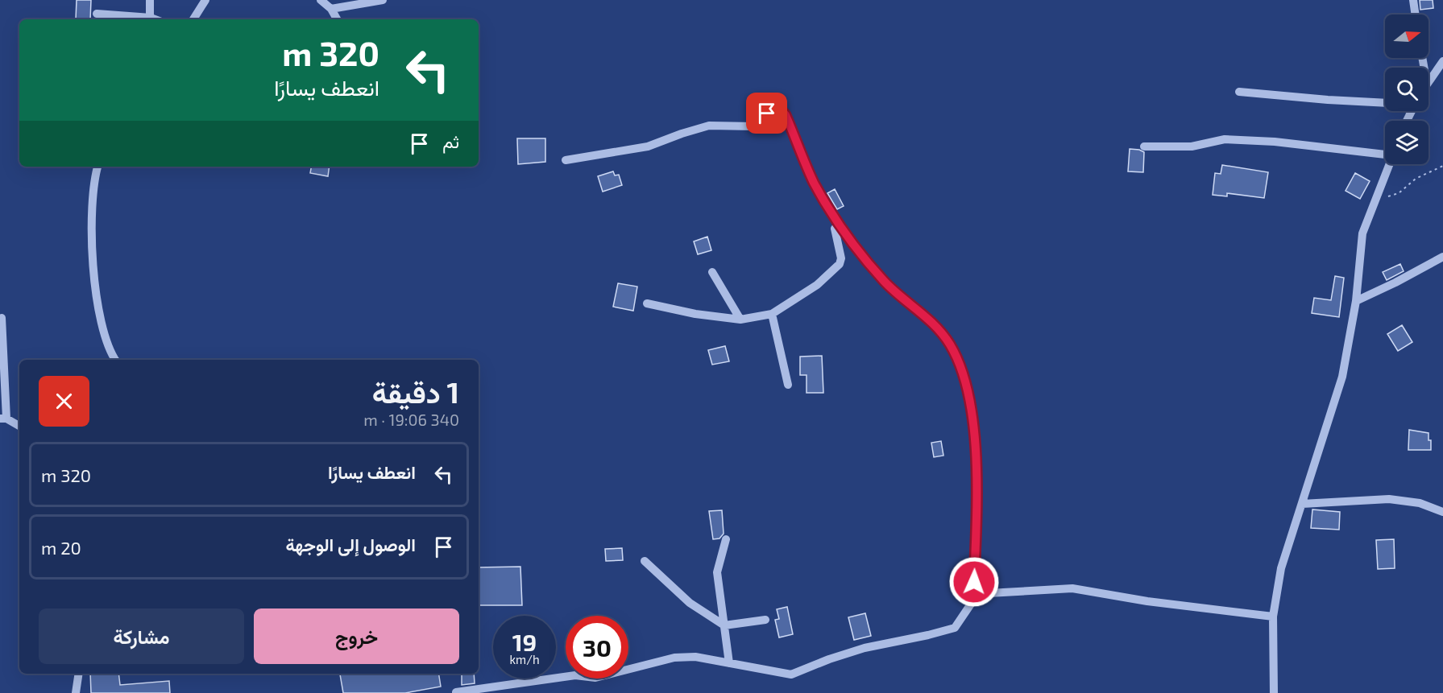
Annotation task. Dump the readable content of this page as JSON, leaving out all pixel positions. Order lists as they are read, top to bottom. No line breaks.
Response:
{"north":"right","page":{"turn":["320 m","انعطف يسارًا"],"then":"ثم","heading":["1 دقيقة","340 m · 19:06"],"list":[{"name":"انعطف يسارًا","value":"320 m"},{"name":"الوصول إلى الوجهة","value":"20 m"}],"buttons":["خروج","مشاركة"],"speed":"19 km/h","limit":"30"}}
